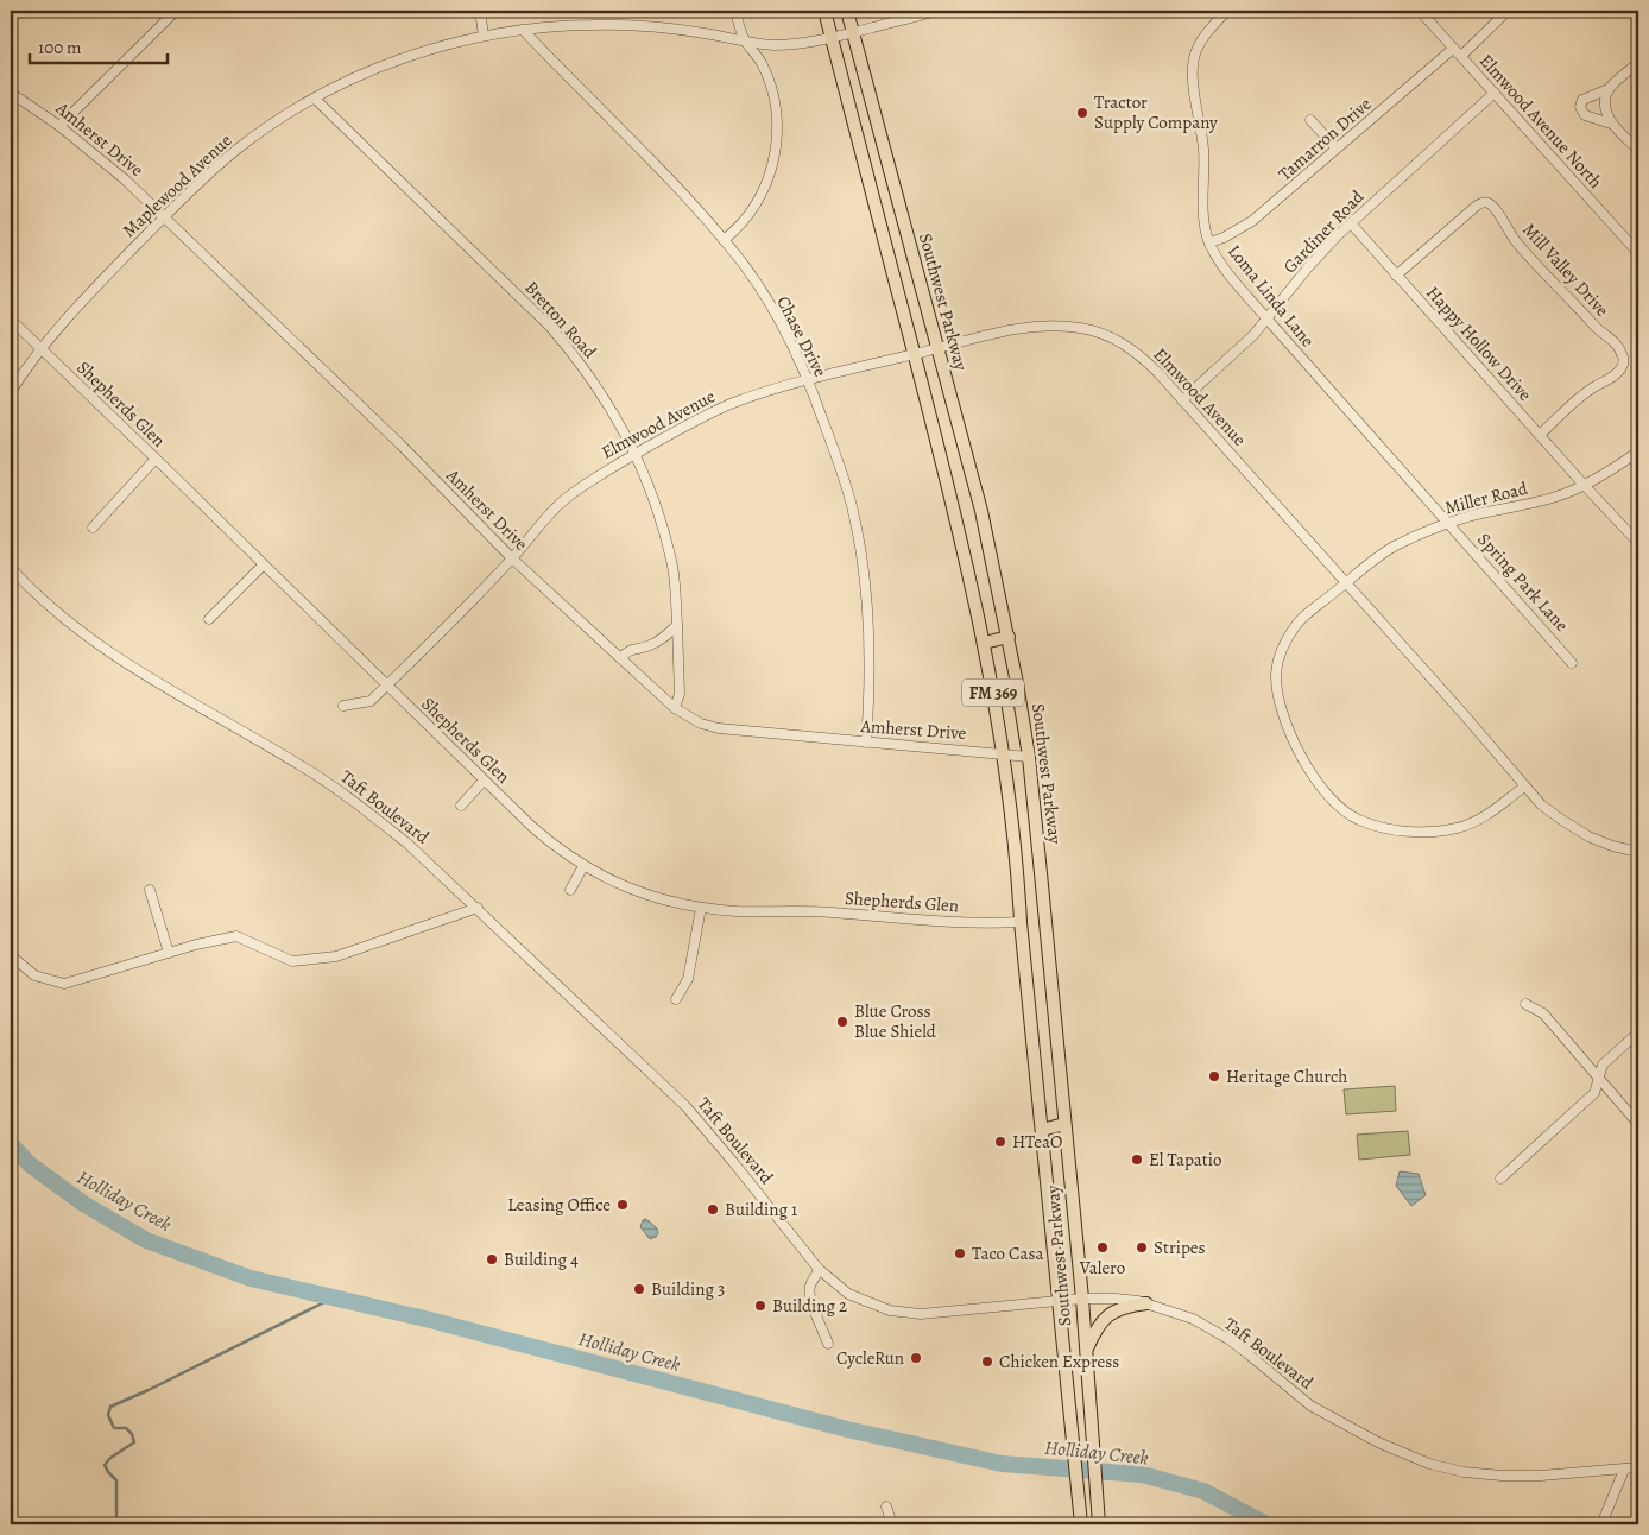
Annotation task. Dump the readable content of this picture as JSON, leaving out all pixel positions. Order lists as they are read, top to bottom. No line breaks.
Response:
{"streets":{"main road":["Southwest Parkway","FM 369"],"street":["Elmwood Avenue North","Amherst Drive","Tamarron Drive","Maplewood Avenue","Gardiner Road","Mill Valley Drive","Loma Linda Lane","Bretton Road","Chase Drive","Happy Hollow Drive","Elmwood Avenue","Shepherds Glen","Miller Road","Spring Park Lane","Taft Boulevard"]},"crossings":[["Elmwood Avenue North","Tamarron Drive"],["Elmwood Avenue North","Gardiner Road"],["Amherst Drive","Maplewood Avenue"],["Amherst Drive","Southwest Parkway"],["Amherst Drive","Bretton Road"],["Amherst Drive","Chase Drive"],["Amherst Drive","Elmwood Avenue"],["Tamarron Drive","Loma Linda Lane"],["Maplewood Avenue","Southwest Parkway"],["Maplewood Avenue","Bretton Road"],["Maplewood Avenue","Chase Drive"],["Maplewood Avenue","Shepherds Glen"],["Gardiner Road","Loma Linda Lane"],["Gardiner Road","Happy Hollow Drive"],["Gardiner Road","Elmwood Avenue"],["Mill Valley Drive","Happy Hollow Drive"],["Loma Linda Lane","Miller Road"],["Loma Linda Lane","Spring Park Lane"],["Southwest Parkway","Elmwood Avenue"],["Southwest Parkway","Shepherds Glen"],["Southwest Parkway","Taft Boulevard"],["Bretton Road","Elmwood Avenue"],["Chase Drive","Elmwood Avenue"],["Happy Hollow Drive","Miller Road"],["Elmwood Avenue","Shepherds Glen"],["Elmwood Avenue","Miller Road"],["Miller Road","Spring Park Lane"]],"water":["Holliday Creek"],"places":["Tractor Supply Company","Blue Cross Blue Shield","Heritage Church","HTeaO","El Tapatio","Leasing Office","Building 1","Valero","Stripes","Taco Casa","Building 4","Building 3","Building 2","CycleRun","Chicken Express"],"scale_bar":"100 m"}
